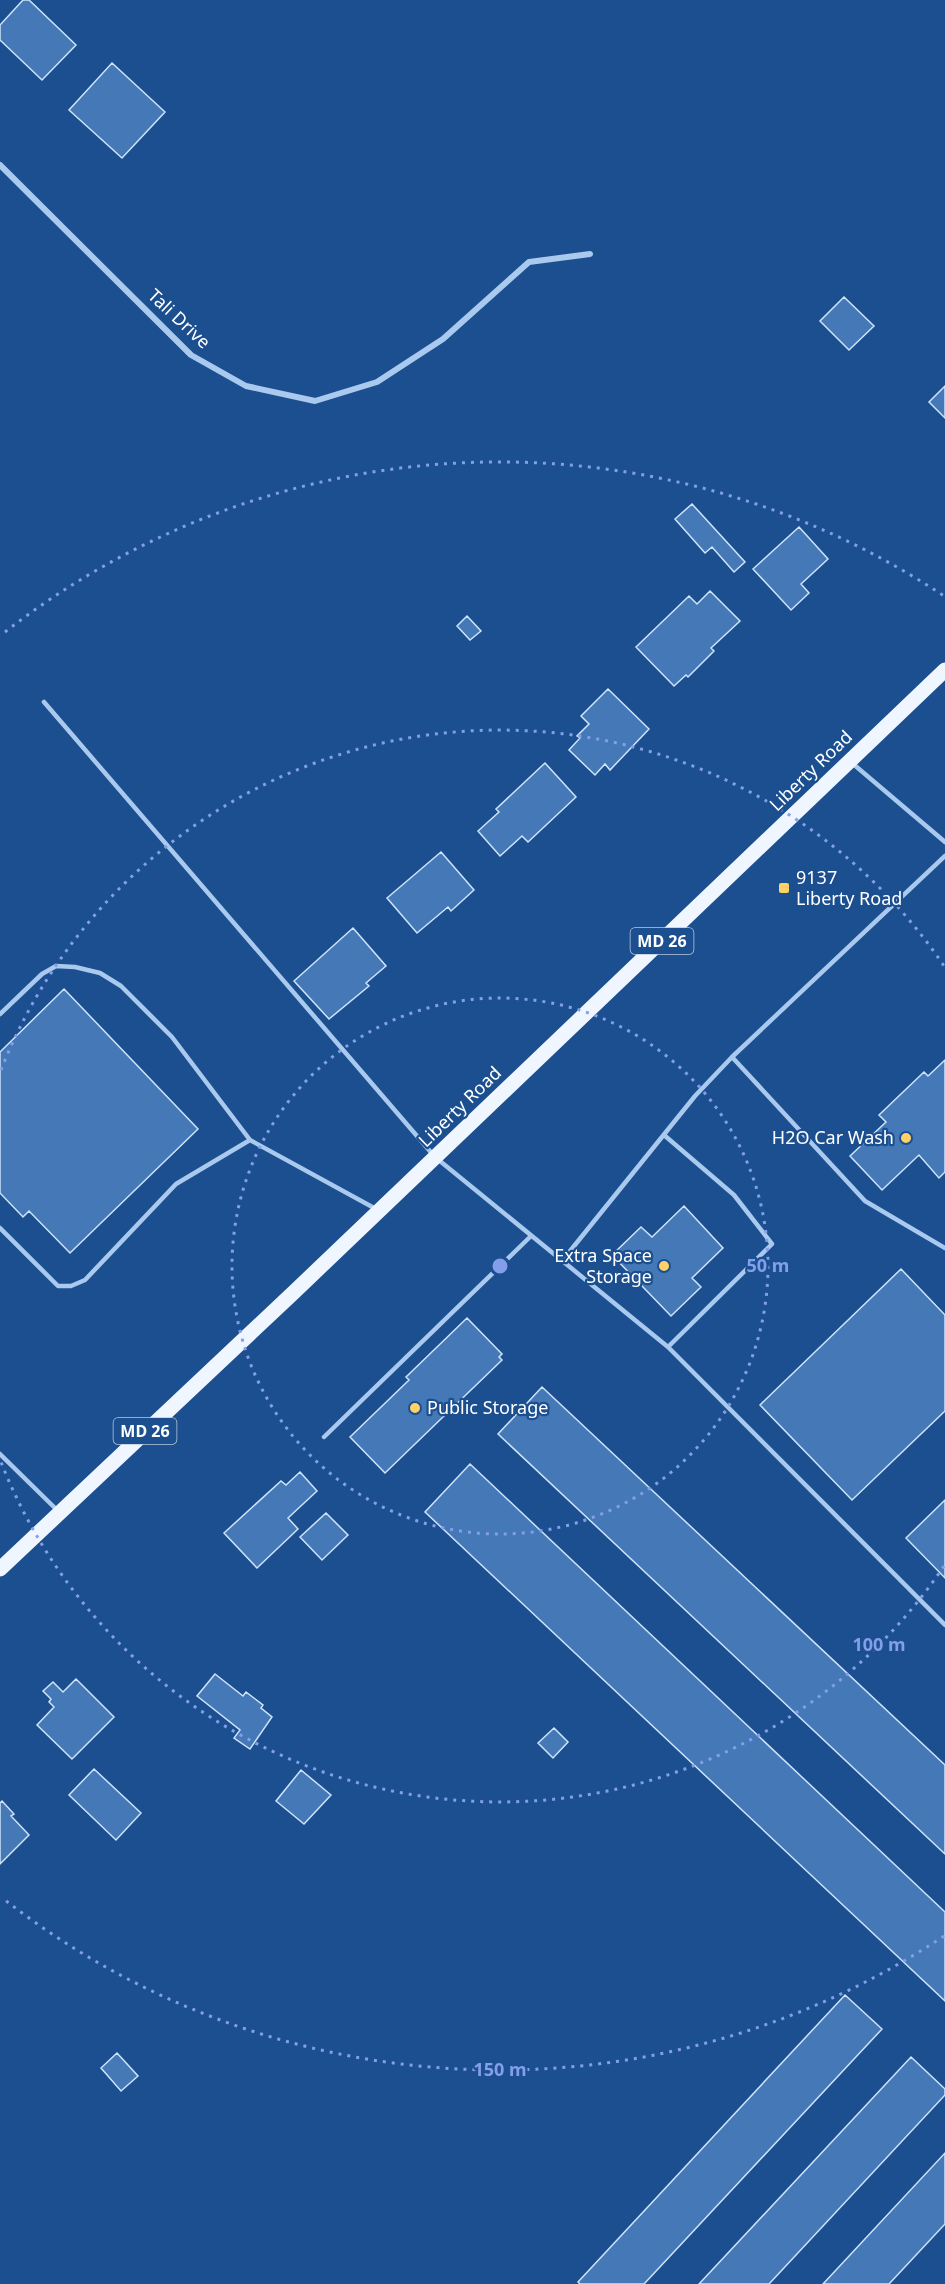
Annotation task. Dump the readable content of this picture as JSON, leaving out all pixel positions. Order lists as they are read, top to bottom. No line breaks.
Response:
{"streets":{"main road":["Liberty Road","MD 26"],"street":["Tali Drive"]},"places":{"transit":["9137 Liberty Road"],"other":["H2O Car Wash","Extra Space Storage","Public Storage"]},"rings":["50 m","100 m","150 m"]}
